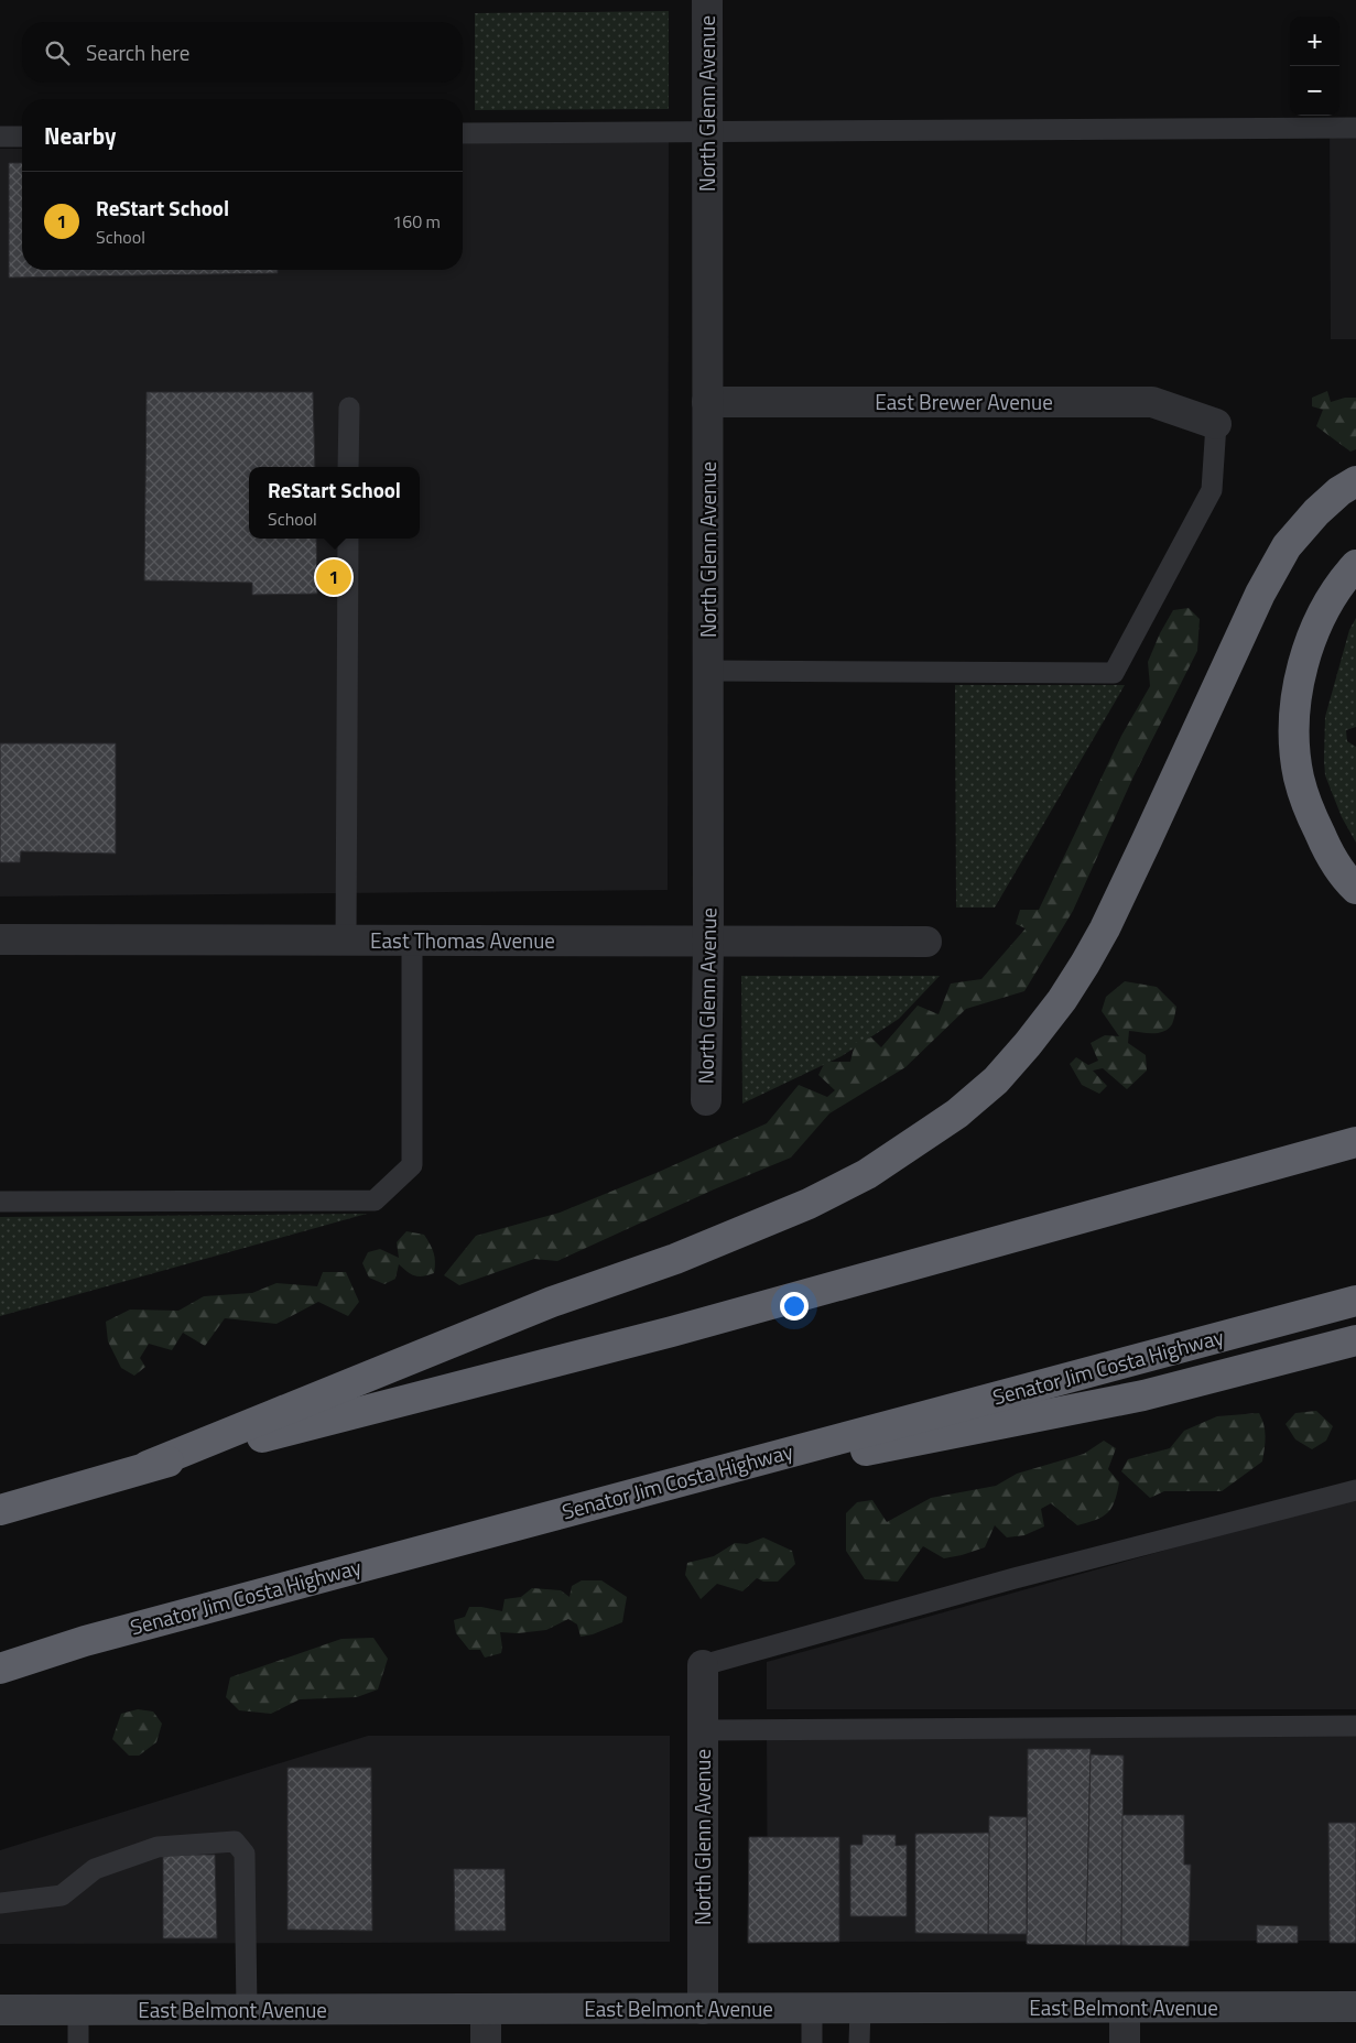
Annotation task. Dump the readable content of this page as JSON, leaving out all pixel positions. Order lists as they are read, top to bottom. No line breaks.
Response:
{"streets":{"highway":["Senator Jim Costa Highway"],"main road":["East Belmont Avenue"],"street":["North Glenn Avenue","East Brewer Avenue","East Thomas Avenue"]},"crossings":[["North Glenn Avenue","East Brewer Avenue"],["North Glenn Avenue","East Thomas Avenue"],["North Glenn Avenue","East Belmont Avenue"]],"page":{"map_buttons":["+","−"],"search":"Search here","heading":"Nearby","list":[{"mark":"1","name":"ReStart School","note":"School","value":"160 m"}],"popup":["ReStart School","School"],"pins":"1"}}
